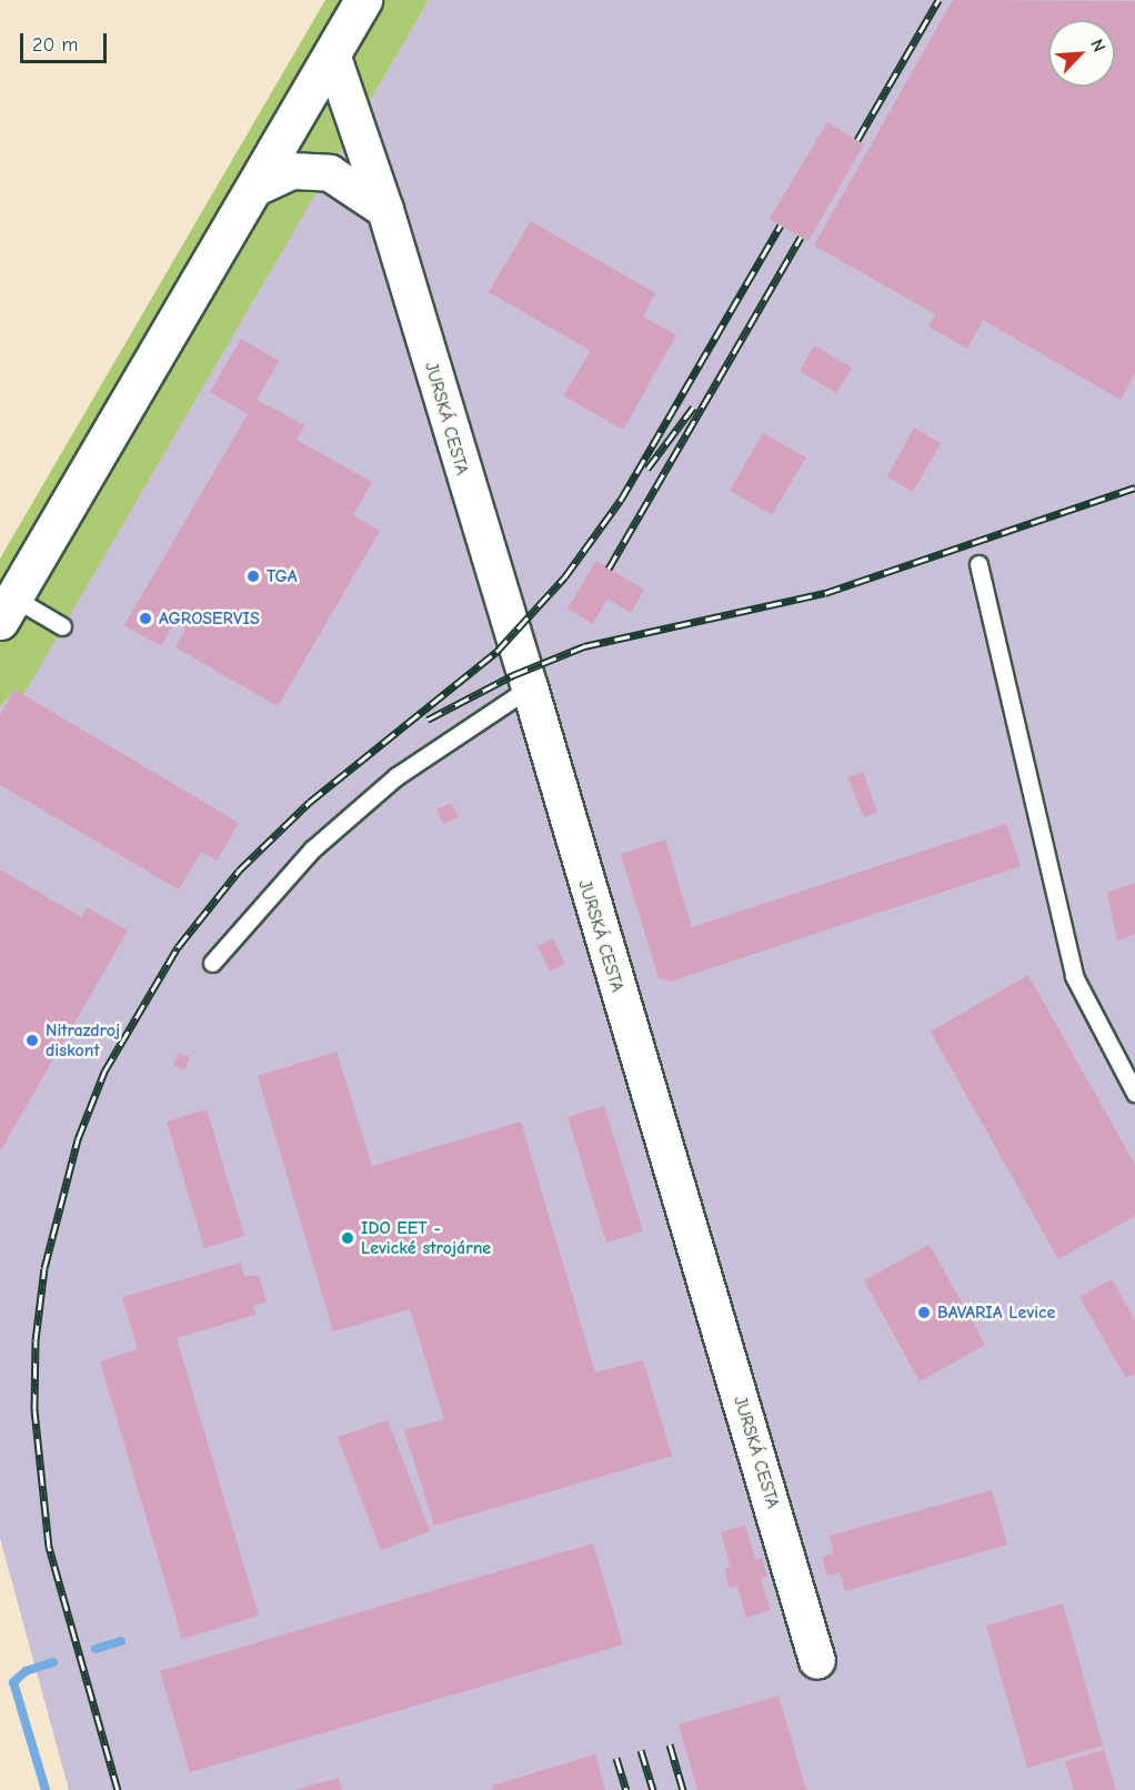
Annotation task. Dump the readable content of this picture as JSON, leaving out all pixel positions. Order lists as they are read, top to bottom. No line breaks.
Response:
{"streets":{"street":["JURSKÁ CESTA"]},"places":["TGA","AGROSERVIS","Nitrazdroj diskont","IDO EET - Levické strojárne","BAVARIA Levice"],"scale_bar":"20 m","north":"top right"}
